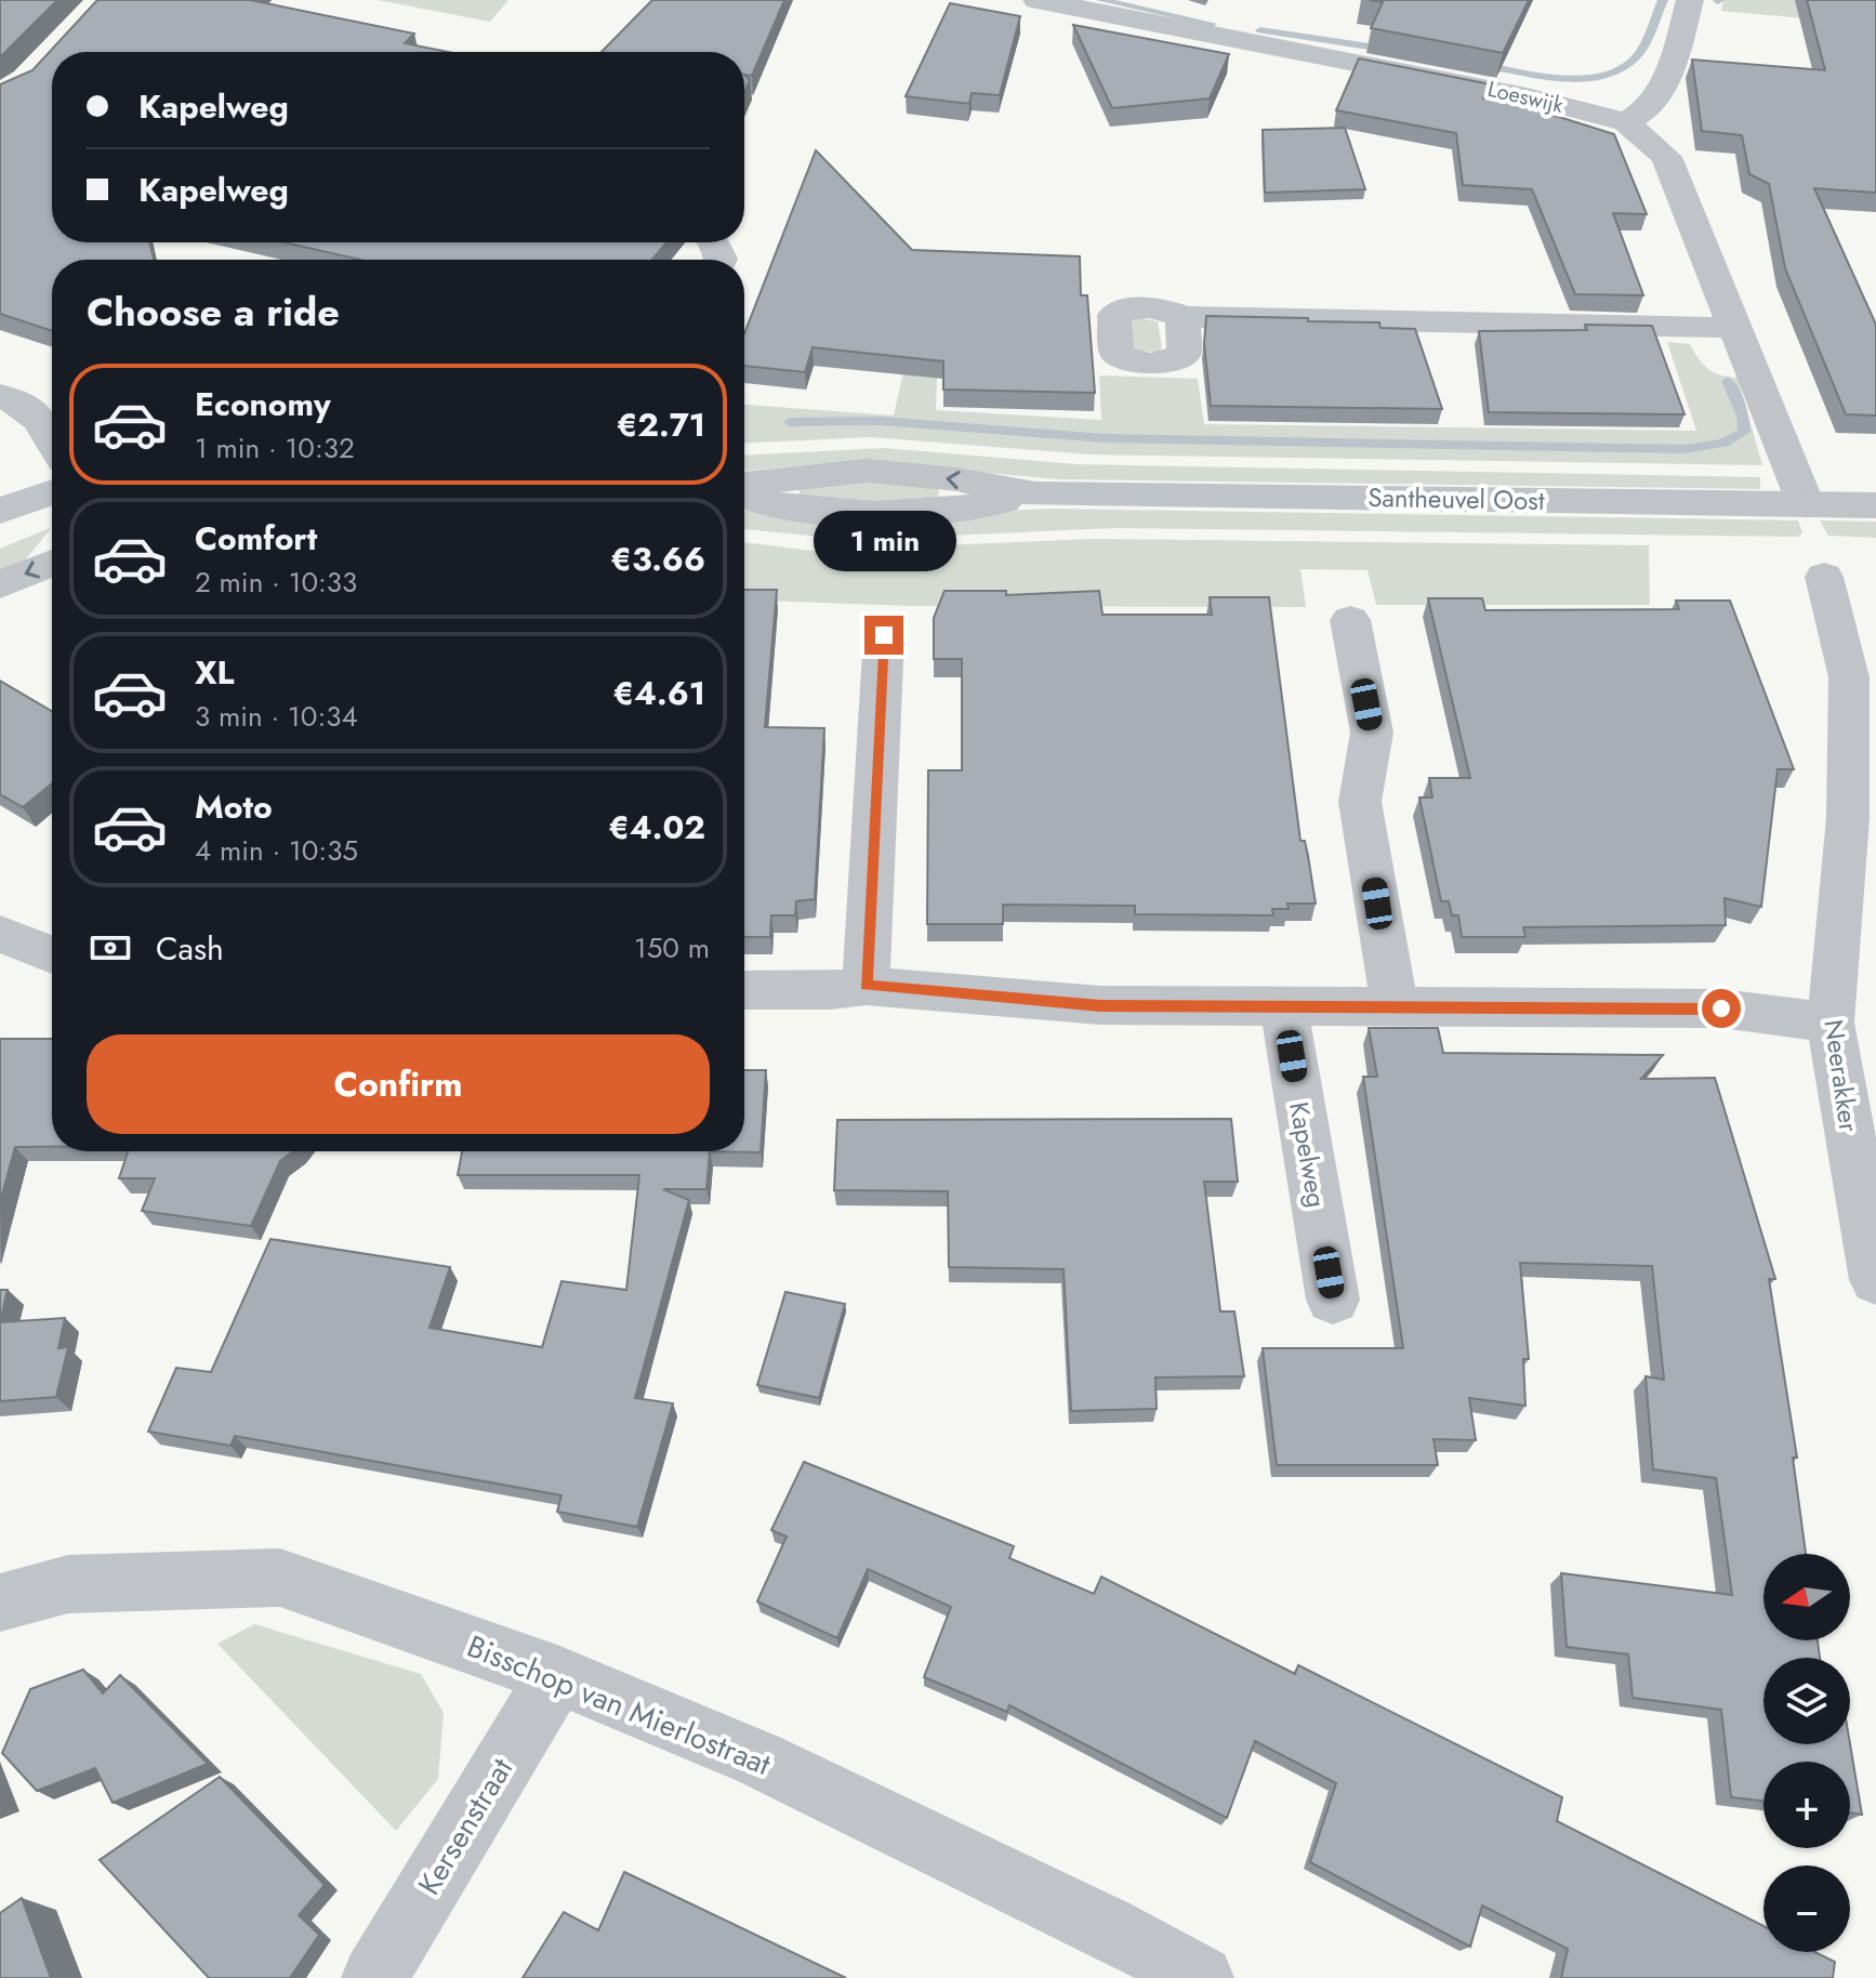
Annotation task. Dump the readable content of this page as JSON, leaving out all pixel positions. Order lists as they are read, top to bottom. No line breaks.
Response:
{"streets":{"street":["Loeswijk","Santheuvel Oost","Neerakker","Kapelweg","Bisschop van Mierlostraat","Kersenstraat"]},"crossings":[["Loeswijk","Santheuvel Oost"],["Bisschop van Mierlostraat","Kersenstraat"]],"north":"left","page":{"banner":["Kapelweg","Kapelweg"],"heading":"Choose a ride","list":[{"name":"Economy","note":"1 min · 10:32","value":"€2.71"},{"name":"Comfort","note":"2 min · 10:33","value":"€3.66"},{"name":"XL","note":"3 min · 10:34","value":"€4.61"},{"name":"Moto","note":"4 min · 10:35","value":"€4.02"}],"bubble":"1 min","pay":["Cash","150 m"],"buttons":"Confirm","map_buttons":["+","−"]}}
